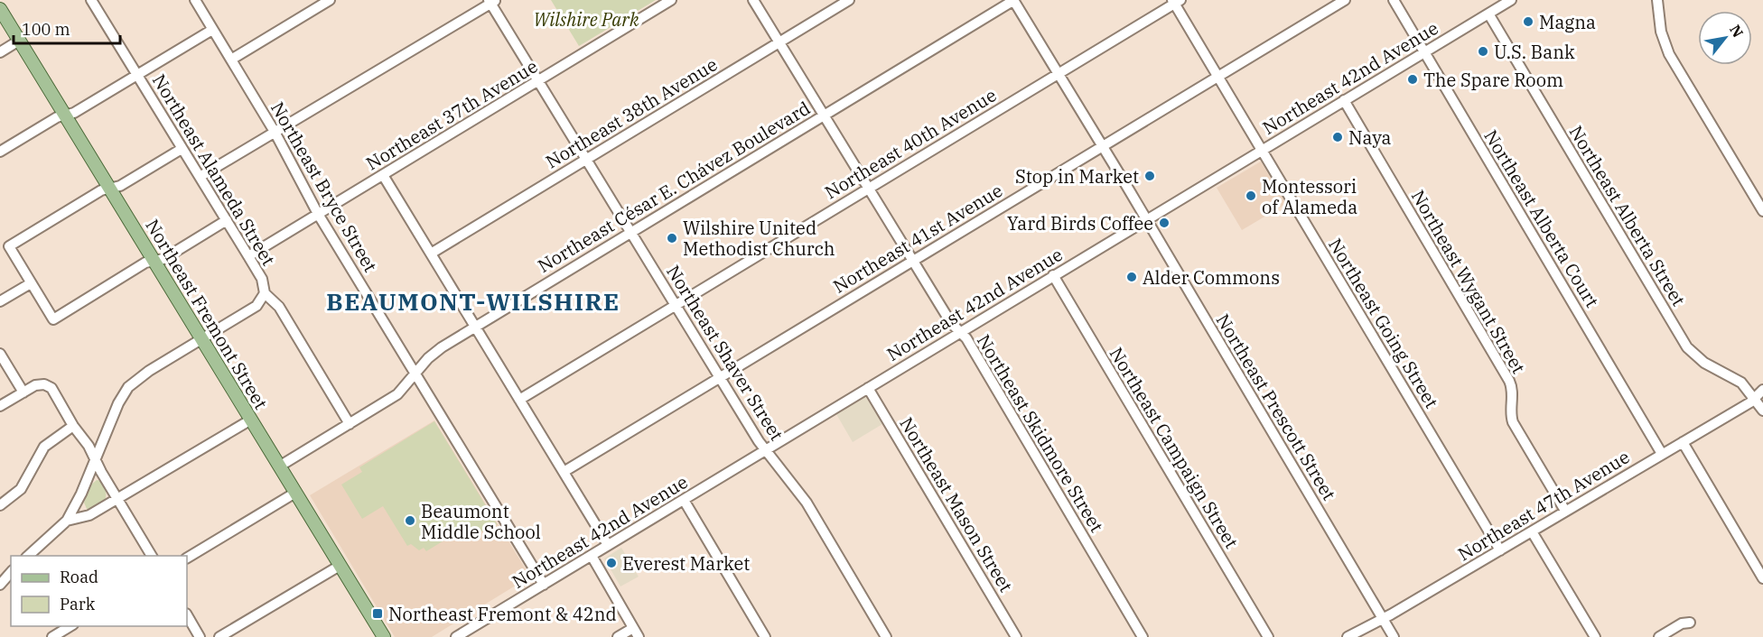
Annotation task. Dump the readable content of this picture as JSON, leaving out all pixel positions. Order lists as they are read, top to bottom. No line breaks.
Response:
{"streets":{"main road":["Northeast Fremont Street"],"street":["Northeast 42nd Avenue","Northeast 38th Avenue","Northeast 37th Avenue","Northeast 40th Avenue","Northeast Alameda Street","Northeast Bryce Street","Northeast César E. Chávez Boulevard","Northeast Alberta Street","Northeast Alberta Court","Northeast 41st Avenue","Northeast Wygant Street","Northeast Going Street","Northeast Shaver Street","Northeast Prescott Street","Northeast Skidmore Street","Northeast Campaign Street","Northeast Mason Street","Northeast 47th Avenue"]},"crossings":[["Northeast 42nd Avenue","Northeast Bryce Street"],["Northeast 42nd Avenue","Northeast Alberta Street"],["Northeast 42nd Avenue","Northeast Alberta Court"],["Northeast 42nd Avenue","Northeast Wygant Street"],["Northeast 42nd Avenue","Northeast Going Street"],["Northeast 42nd Avenue","Northeast Shaver Street"],["Northeast 42nd Avenue","Northeast Prescott Street"],["Northeast 42nd Avenue","Northeast Skidmore Street"],["Northeast 42nd Avenue","Northeast Campaign Street"],["Northeast 42nd Avenue","Northeast Mason Street"],["Northeast 38th Avenue","Northeast Shaver Street"],["Northeast 38th Avenue","Northeast Skidmore Street"],["Northeast 37th Avenue","Northeast Alameda Street"],["Northeast 37th Avenue","Northeast Bryce Street"],["Northeast 37th Avenue","Northeast Shaver Street"],["Northeast 40th Avenue","Northeast Going Street"],["Northeast 40th Avenue","Northeast Shaver Street"],["Northeast 40th Avenue","Northeast Prescott Street"],["Northeast 40th Avenue","Northeast Skidmore Street"],["Northeast Alameda Street","Northeast Fremont Street"],["Northeast Bryce Street","Northeast César E. Chávez Boulevard"],["Northeast César E. Chávez Boulevard","Northeast Fremont Street"],["Northeast César E. Chávez Boulevard","Northeast Shaver Street"],["Northeast César E. Chávez Boulevard","Northeast Prescott Street"],["Northeast César E. Chávez Boulevard","Northeast Skidmore Street"],["Northeast Alberta Street","Northeast 47th Avenue"],["Northeast Alberta Court","Northeast 47th Avenue"],["Northeast 41st Avenue","Northeast Going Street"],["Northeast 41st Avenue","Northeast Shaver Street"],["Northeast 41st Avenue","Northeast Prescott Street"],["Northeast 41st Avenue","Northeast Skidmore Street"],["Northeast Wygant Street","Northeast 47th Avenue"],["Northeast Going Street","Northeast 47th Avenue"],["Northeast Prescott Street","Northeast 47th Avenue"]],"districts":["BEAUMONT-WILSHIRE"],"parks":["Wilshire Park"],"places":{"other":["Magna","U.S. Bank","The Spare Room","Naya","Stop in Market","Montessori of Alameda","Yard Birds Coffee","Wilshire United Methodist Church","Alder Commons","Beaumont Middle School","Everest Market"],"transit":["Northeast Fremont & 42nd"]},"legend":["Road","Park"],"scale_bar":"100 m","north":"top right"}
